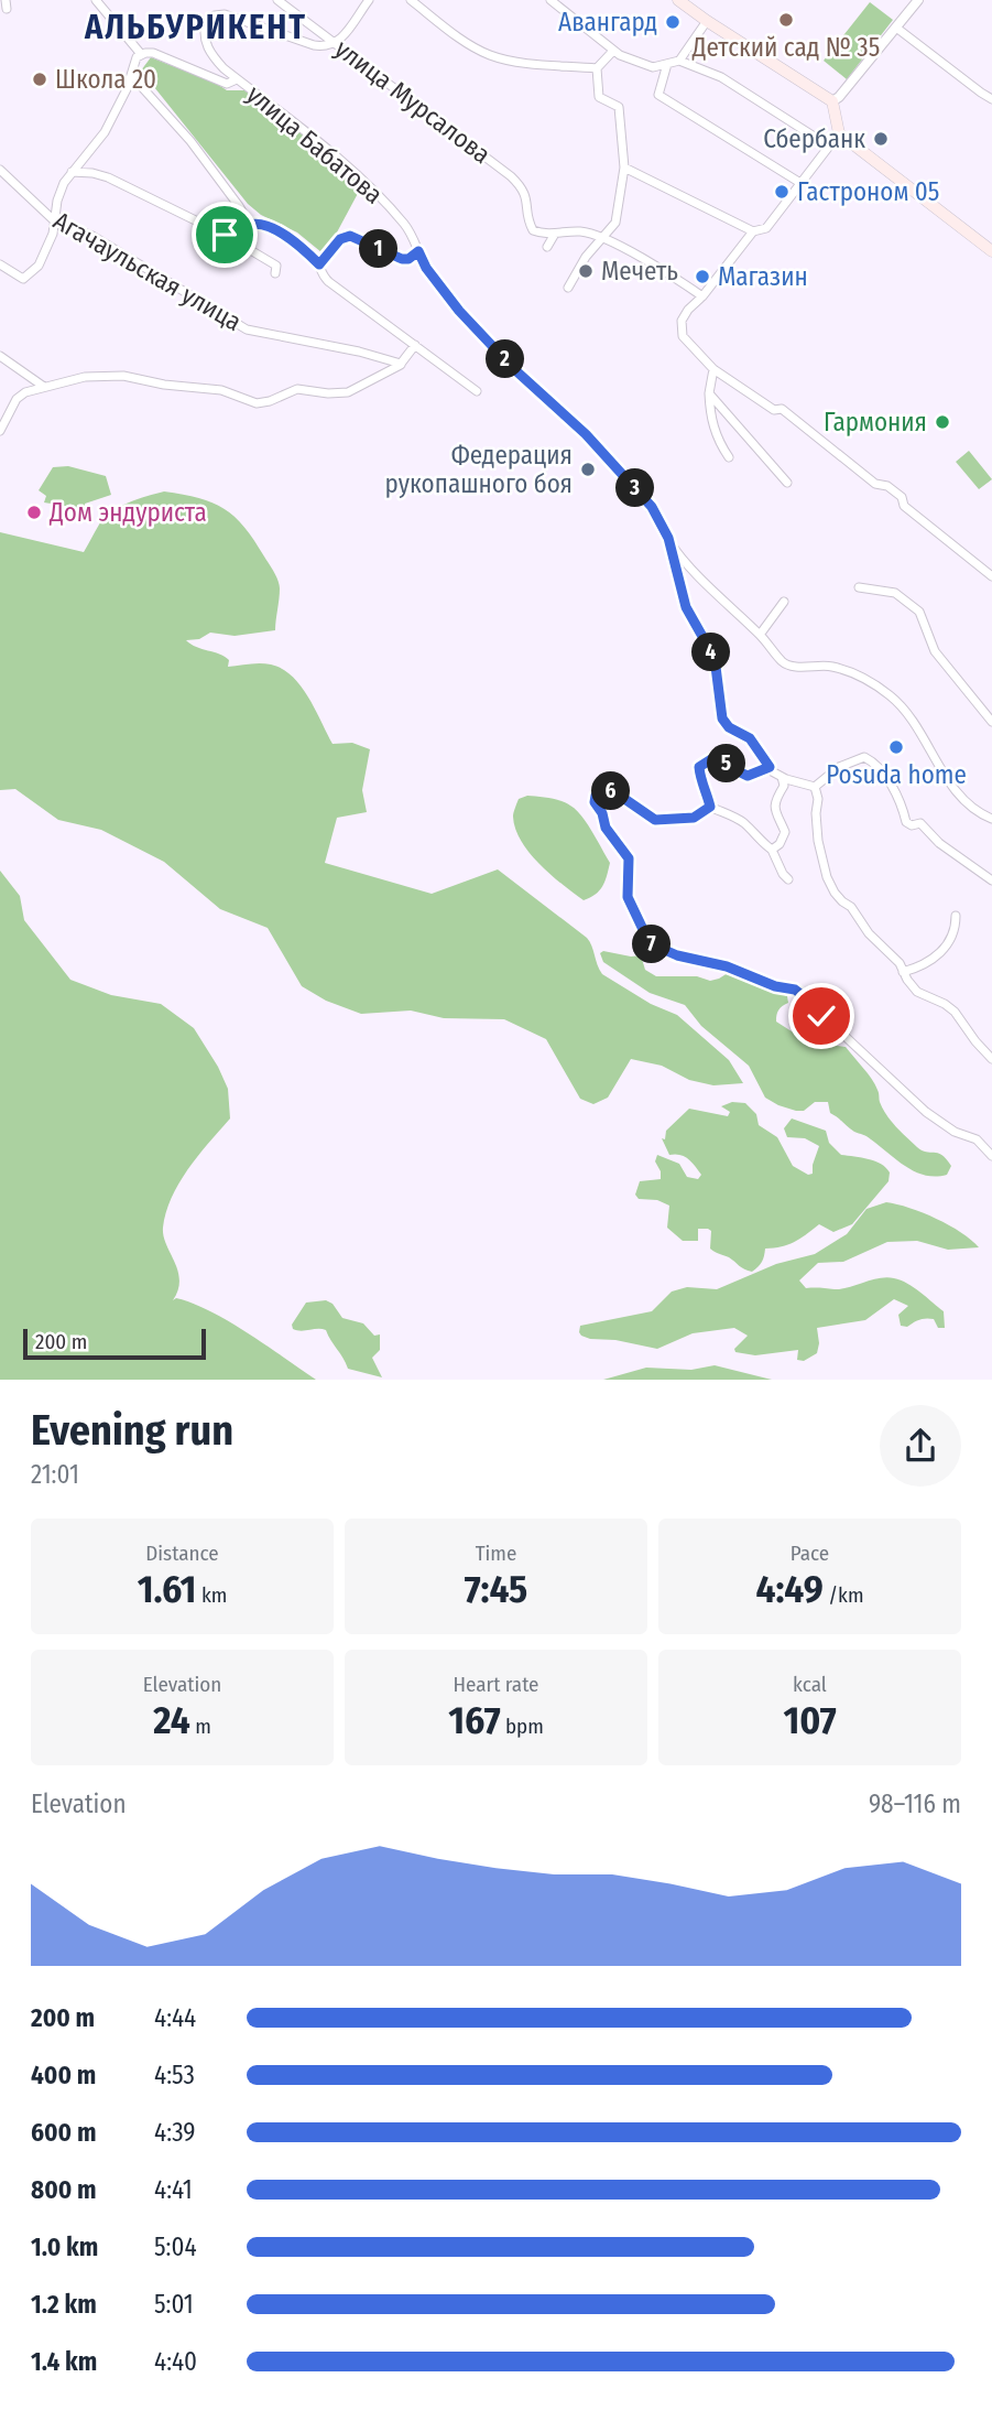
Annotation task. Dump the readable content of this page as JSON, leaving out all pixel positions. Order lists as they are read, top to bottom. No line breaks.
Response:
{"streets":{"street":["улица Мурсалова","улица Бабатова","Агачаульская улица"]},"districts":["АЛЬБУРИКЕНТ"],"places":["Детский сад № 35","Авангард","Школа 20","Сбербанк","Гастроном 05","Мечеть","Магазин","Гармония","Федерация рукопашного боя","Дом эндуриста","Posuda home"],"scale_bar":"200 m","page":{"pins":["1","2","3","4","5","6","7"],"scale":"200 m","heading":["Evening run","21:01"],"stats":[["Distance","1.61 km"],["Time","7:45"],["Pace","4:49 /km"],["Elevation","24 m"],["Heart rate","167 bpm"],["kcal","107"]],"chart":["Elevation","98–116 m"],"list":[{"name":"200 m","note":"4:44"},{"name":"400 m","note":"4:53"},{"name":"600 m","note":"4:39"},{"name":"800 m","note":"4:41"},{"name":"1.0 km","note":"5:04"},{"name":"1.2 km","note":"5:01"},{"name":"1.4 km","note":"4:40"}]}}
